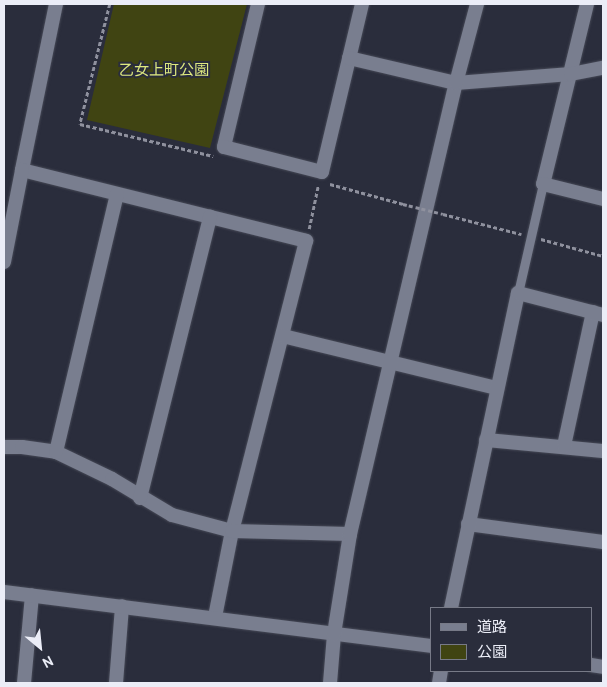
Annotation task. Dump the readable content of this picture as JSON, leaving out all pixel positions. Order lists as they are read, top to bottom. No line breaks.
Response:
{"parks":["乙女上町公園"],"legend":["道路","公園"],"north":"bottom right"}
